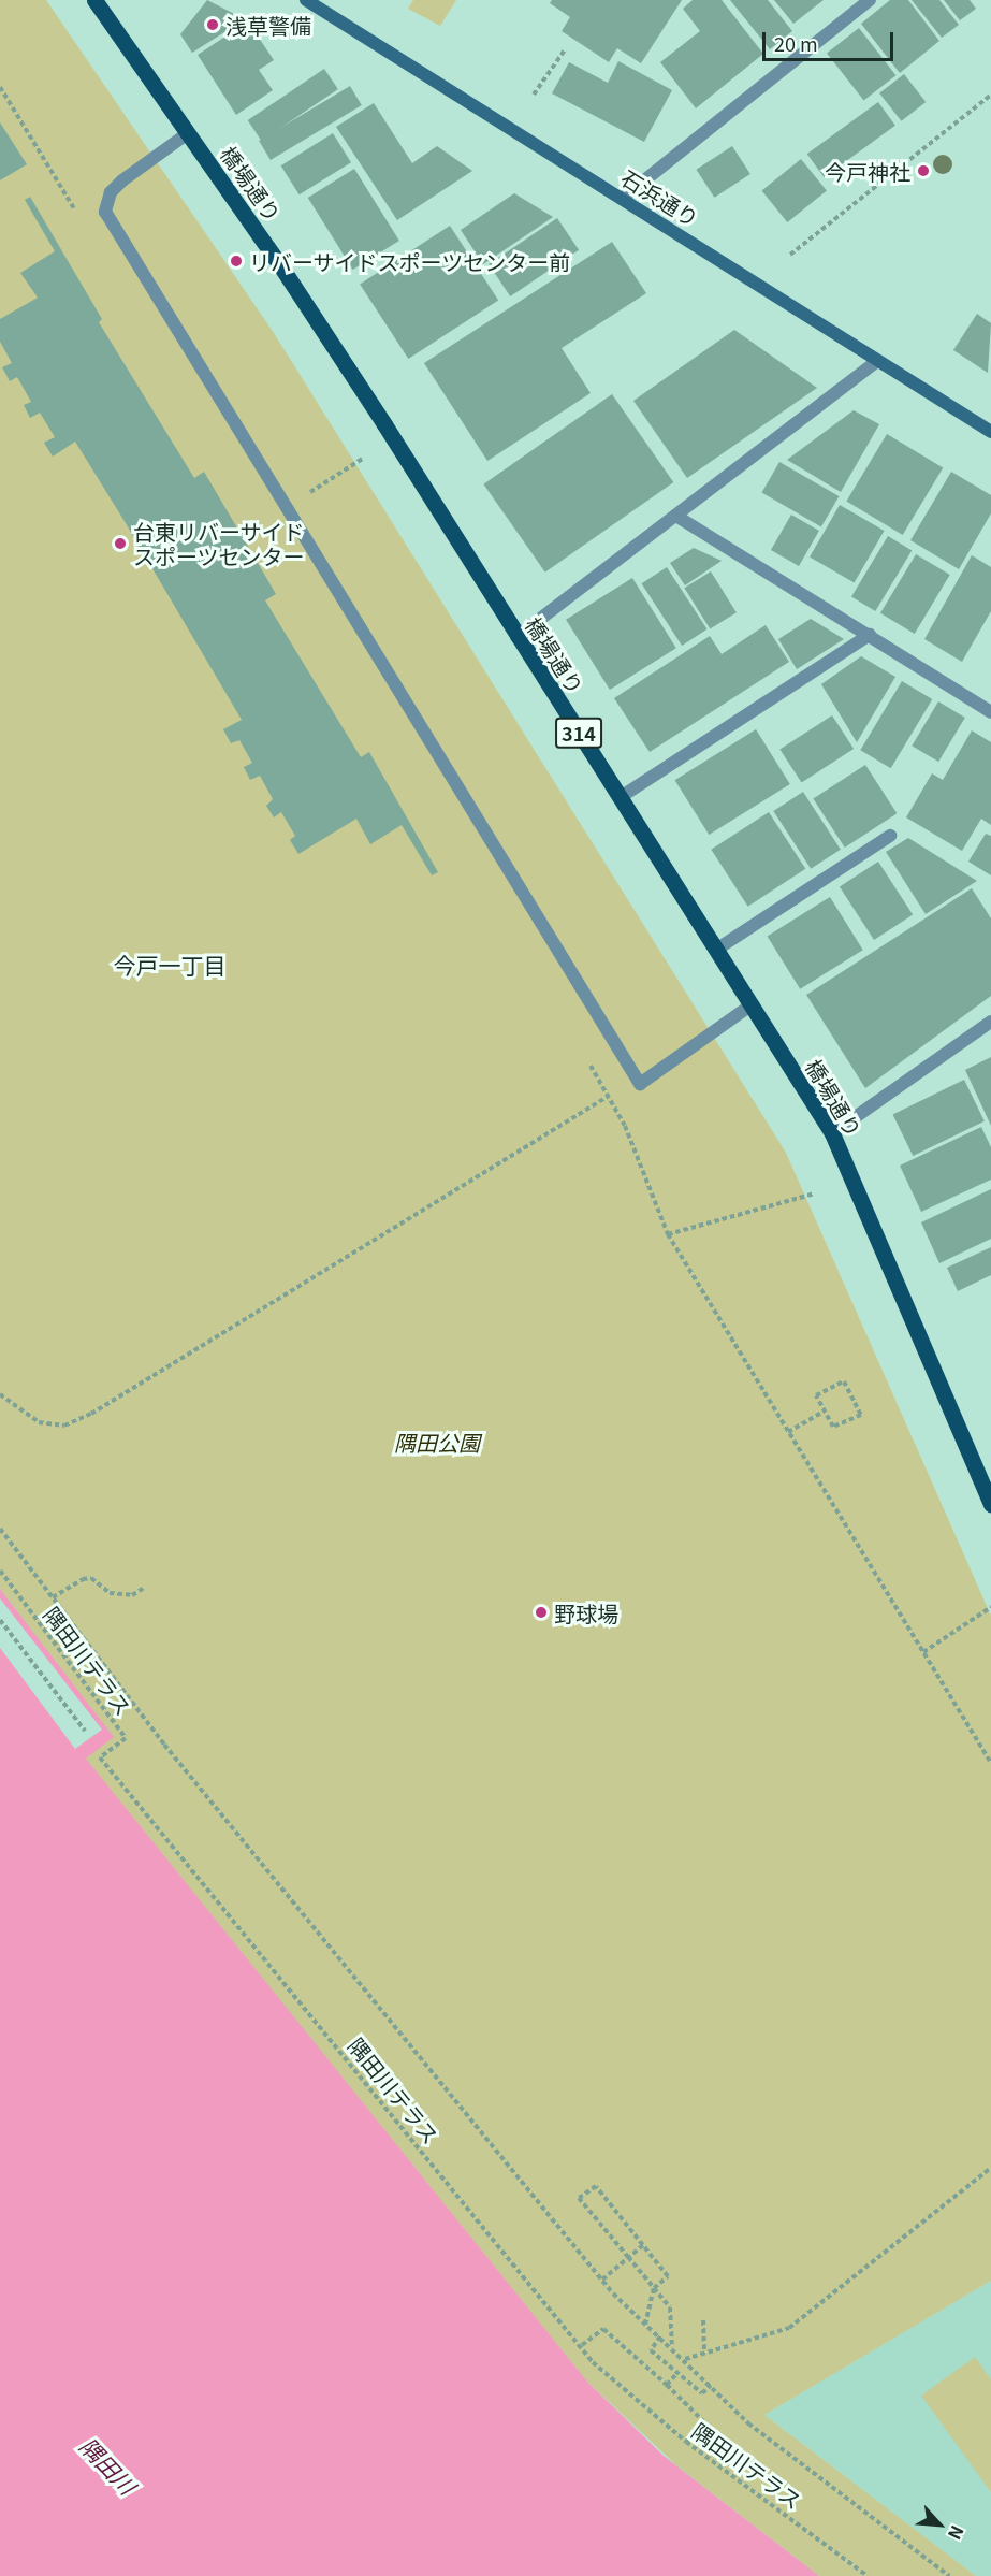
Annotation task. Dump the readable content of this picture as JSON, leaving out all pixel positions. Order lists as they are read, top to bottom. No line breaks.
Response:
{"streets":{"main road":["橋場通り","314"],"street":["石浜通り"],"path":["隅田川テラス"]},"districts":["今戸一丁目"],"water":["隅田川"],"parks":["隅田公園"],"places":["浅草警備","今戸神社","リバーサイドスポーツセンター前","台東リバーサイド スポーツセンター","野球場"],"scale_bar":"20 m","north":"bottom right"}
